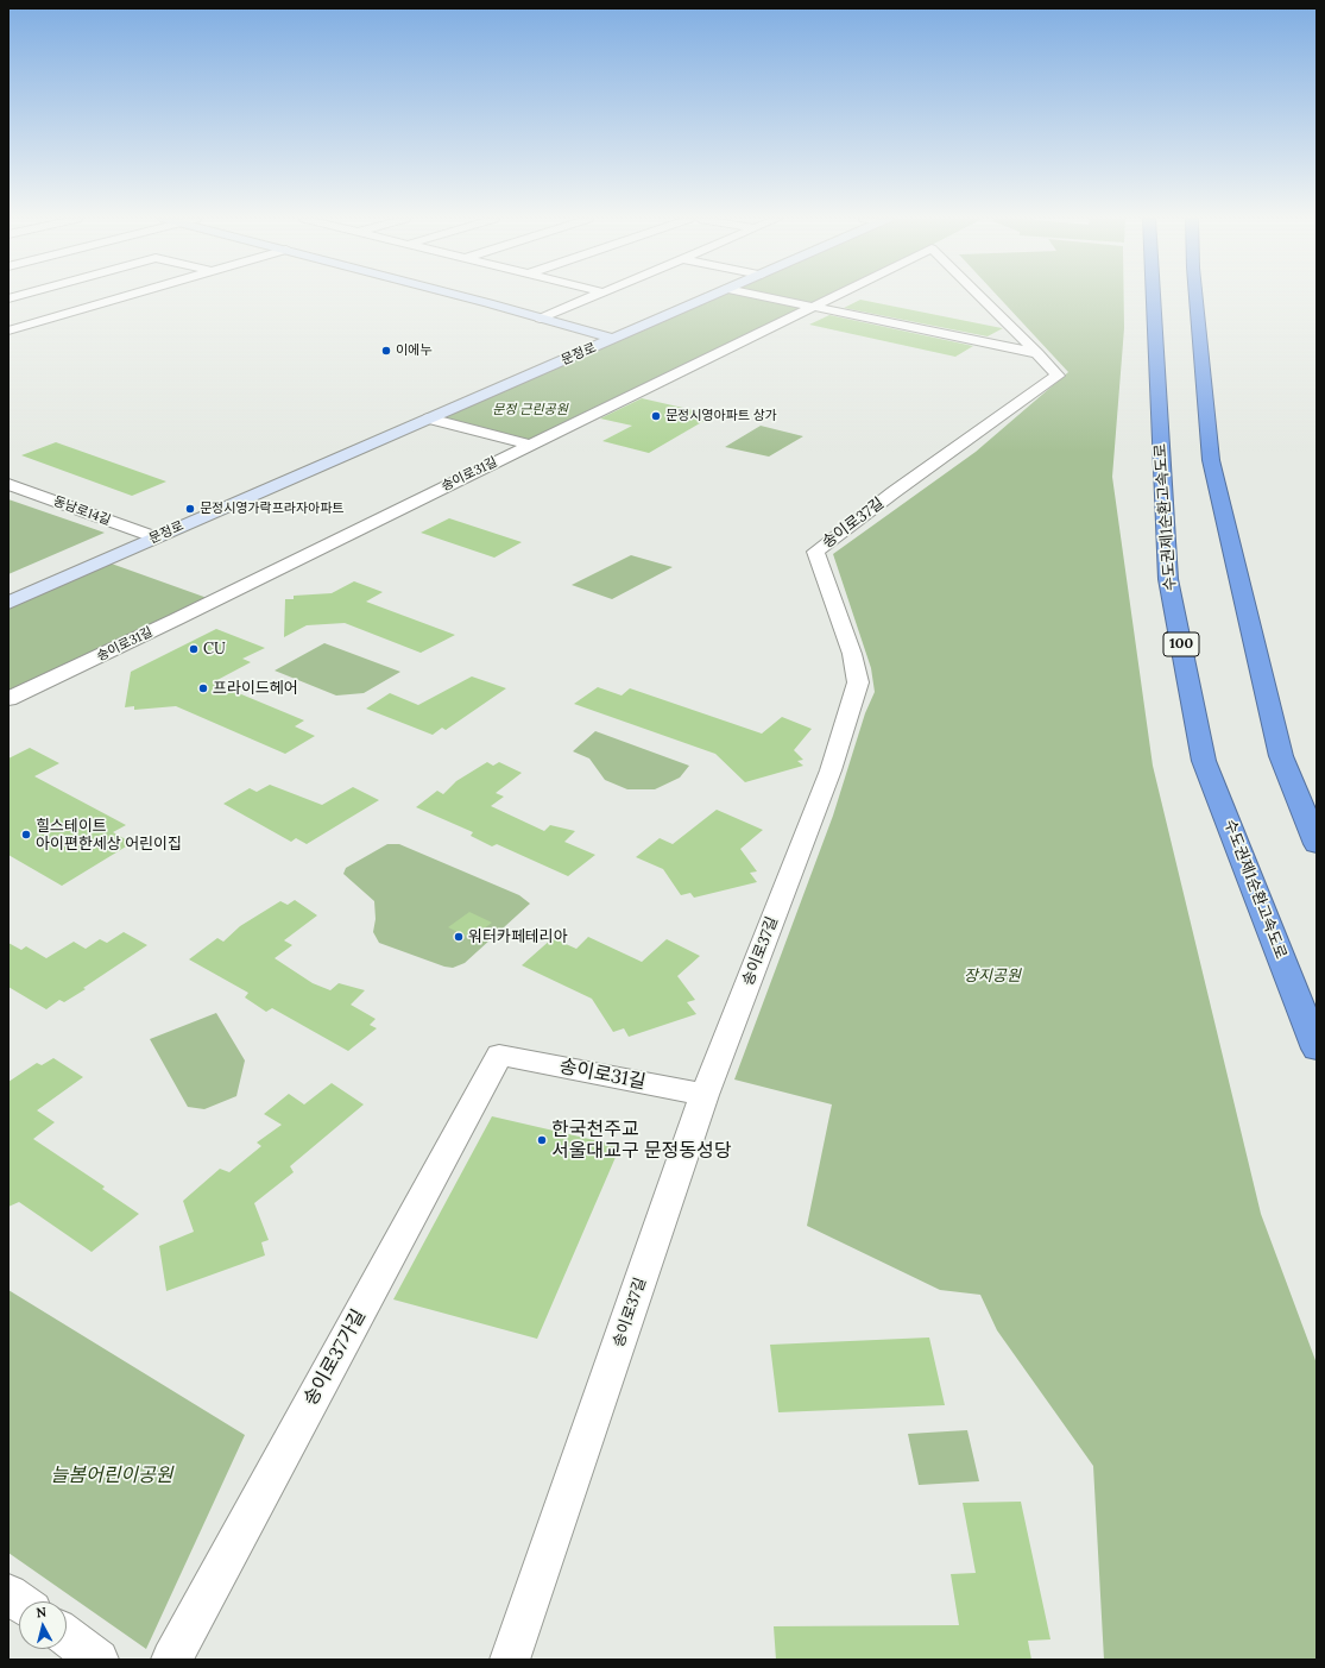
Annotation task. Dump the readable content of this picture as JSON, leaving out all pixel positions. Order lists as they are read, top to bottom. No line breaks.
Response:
{"streets":{"highway":["수도권제1순환고속도로","100"],"street":["문정로","송이로31길","동남로14길","송이로37길","송이로37가길"]},"crossings":[["문정로","동남로14길"],["송이로31길","송이로37길"],["송이로31길","송이로37가길"]],"parks":["문정 근린공원","장지공원","늘봄어린이공원"],"places":["이에누","문정시영아파트 상가","문정시영가락프라자아파트","CU","프라이드헤어","힐스테이트 아이편한세상 어린이집","워터카페테리아","한국천주교 서울대교구 문정동성당"],"north":"top"}
